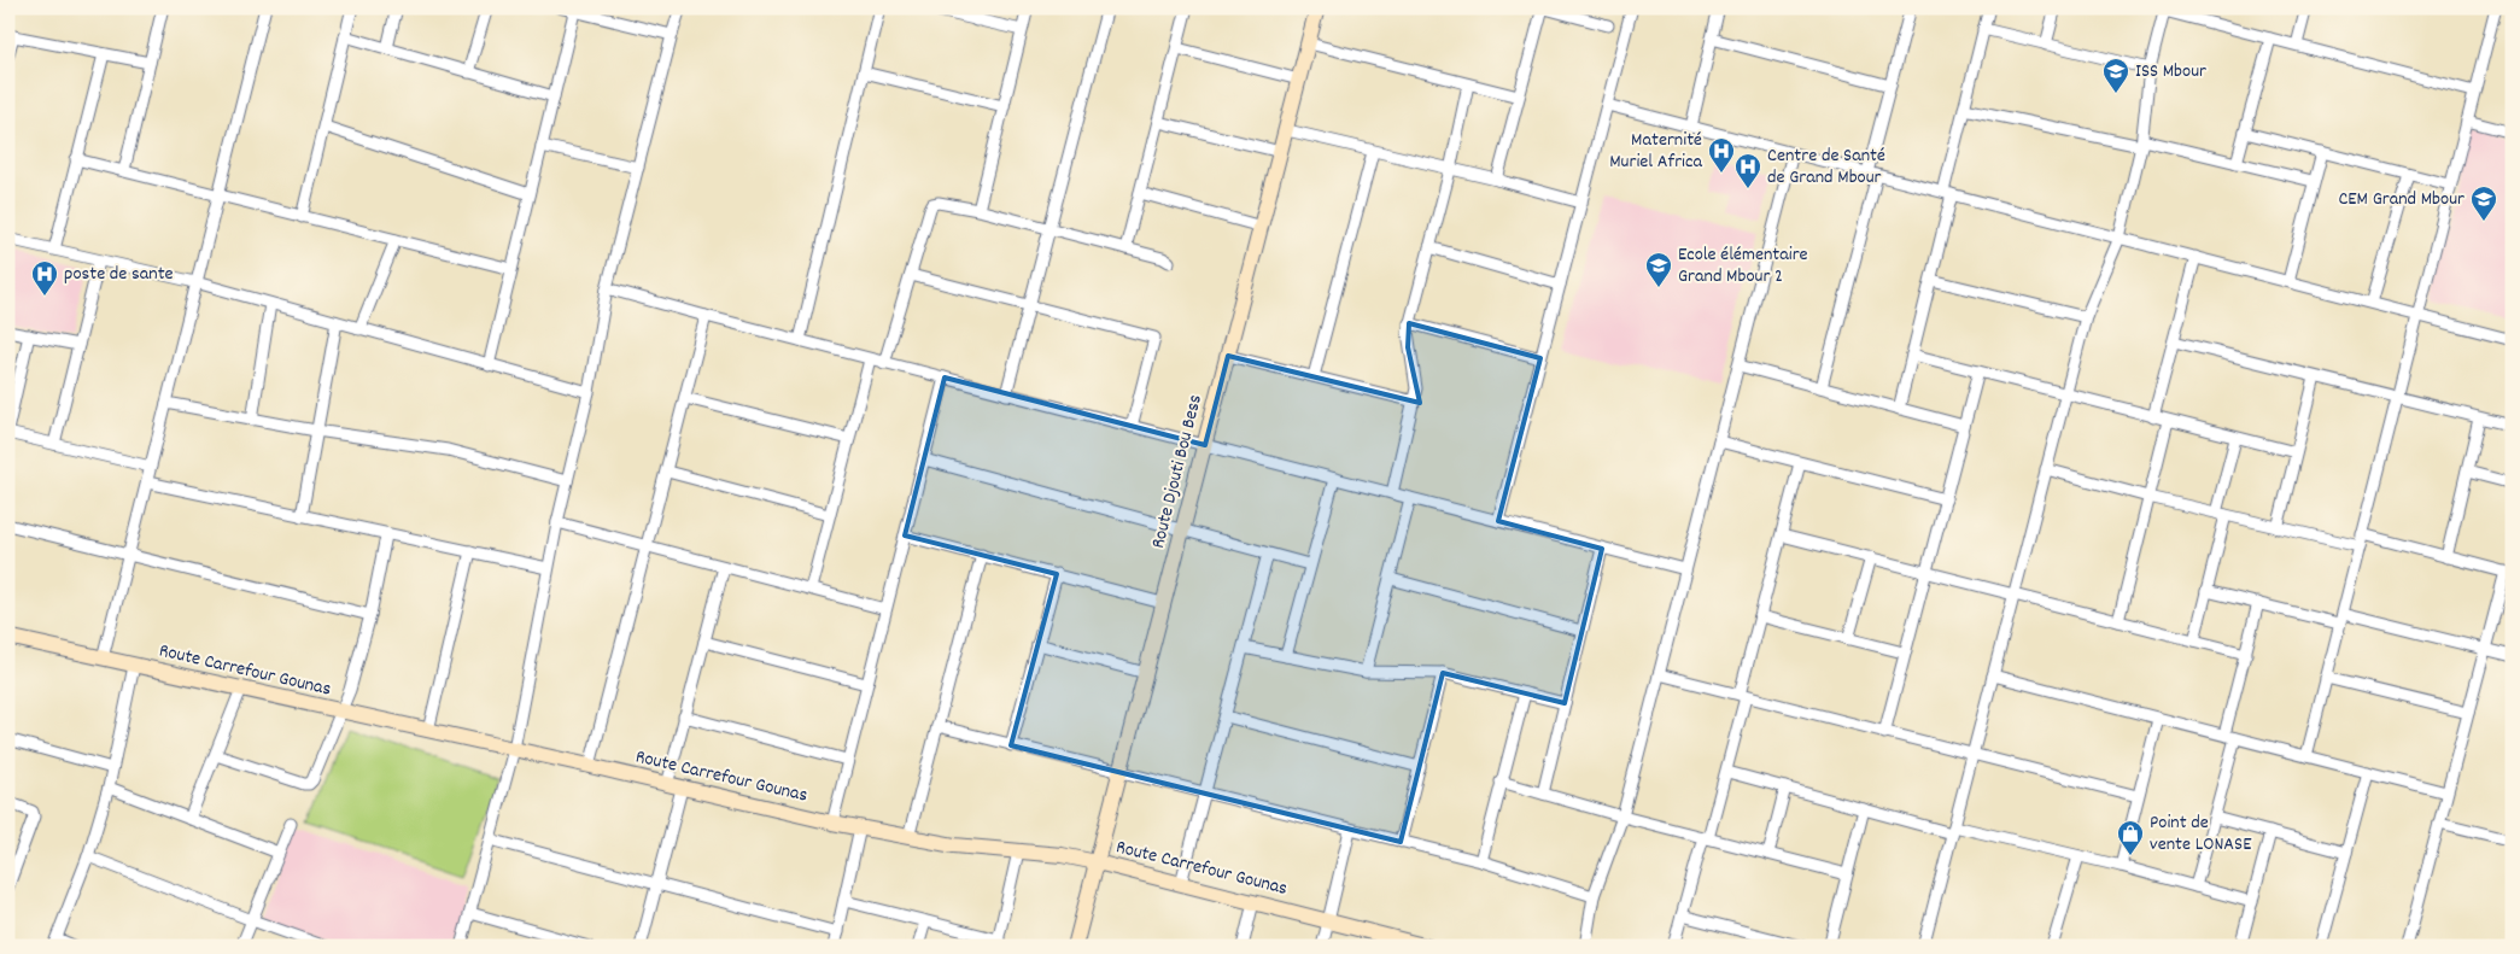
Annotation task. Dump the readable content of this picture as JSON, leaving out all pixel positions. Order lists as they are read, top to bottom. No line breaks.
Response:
{"streets":{"main road":["Route Djouti Bou Bess","Route Carrefour Gounas"]},"crossings":[["Route Djouti Bou Bess","Route Carrefour Gounas"]],"places":{"school or university":["ISS Mbour","CEM Grand Mbour","Ecole élémentaire Grand Mbour 2"],"hospital":["Maternité Muriel Africa","Centre de Santé de Grand Mbour","poste de sante"],"shop":["Point de vente LONASE"]}}
